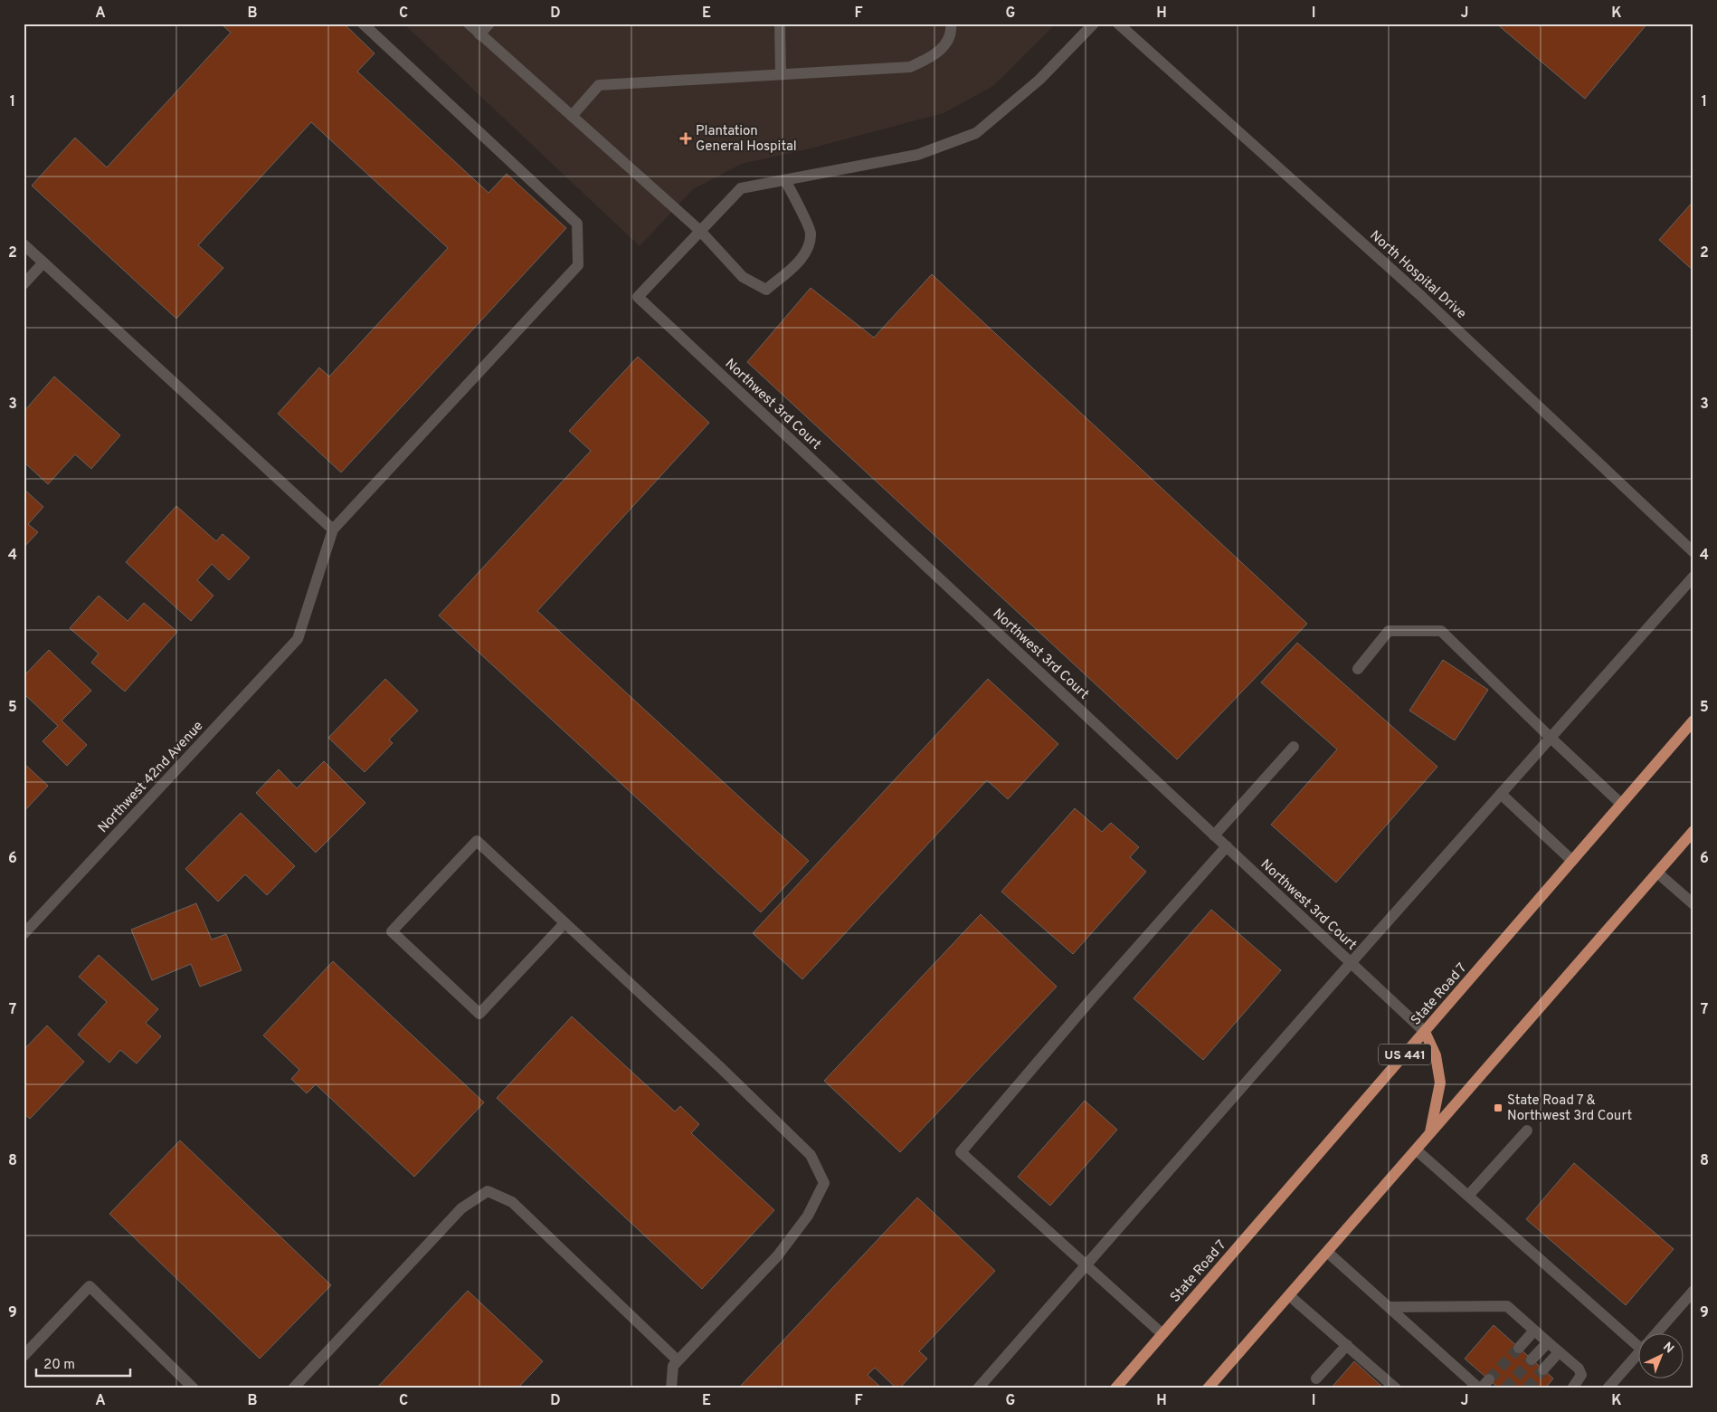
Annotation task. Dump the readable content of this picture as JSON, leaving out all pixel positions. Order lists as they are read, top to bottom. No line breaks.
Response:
{"streets":{"main road":["State Road 7","US 441"],"street":["North Hospital Drive","Northwest 3rd Court","Northwest 42nd Avenue"]},"crossings":[["Northwest 3rd Court","State Road 7"]],"places":{"health":["Plantation General Hospital"],"transit":["State Road 7 & Northwest 3rd Court"]},"scale_bar":"20 m","north":"top right","grid":{"columns":["A","B","C","D","E","F","G","H","I","J","K"],"rows":["1","2","3","4","5","6","7","8","9"]}}
